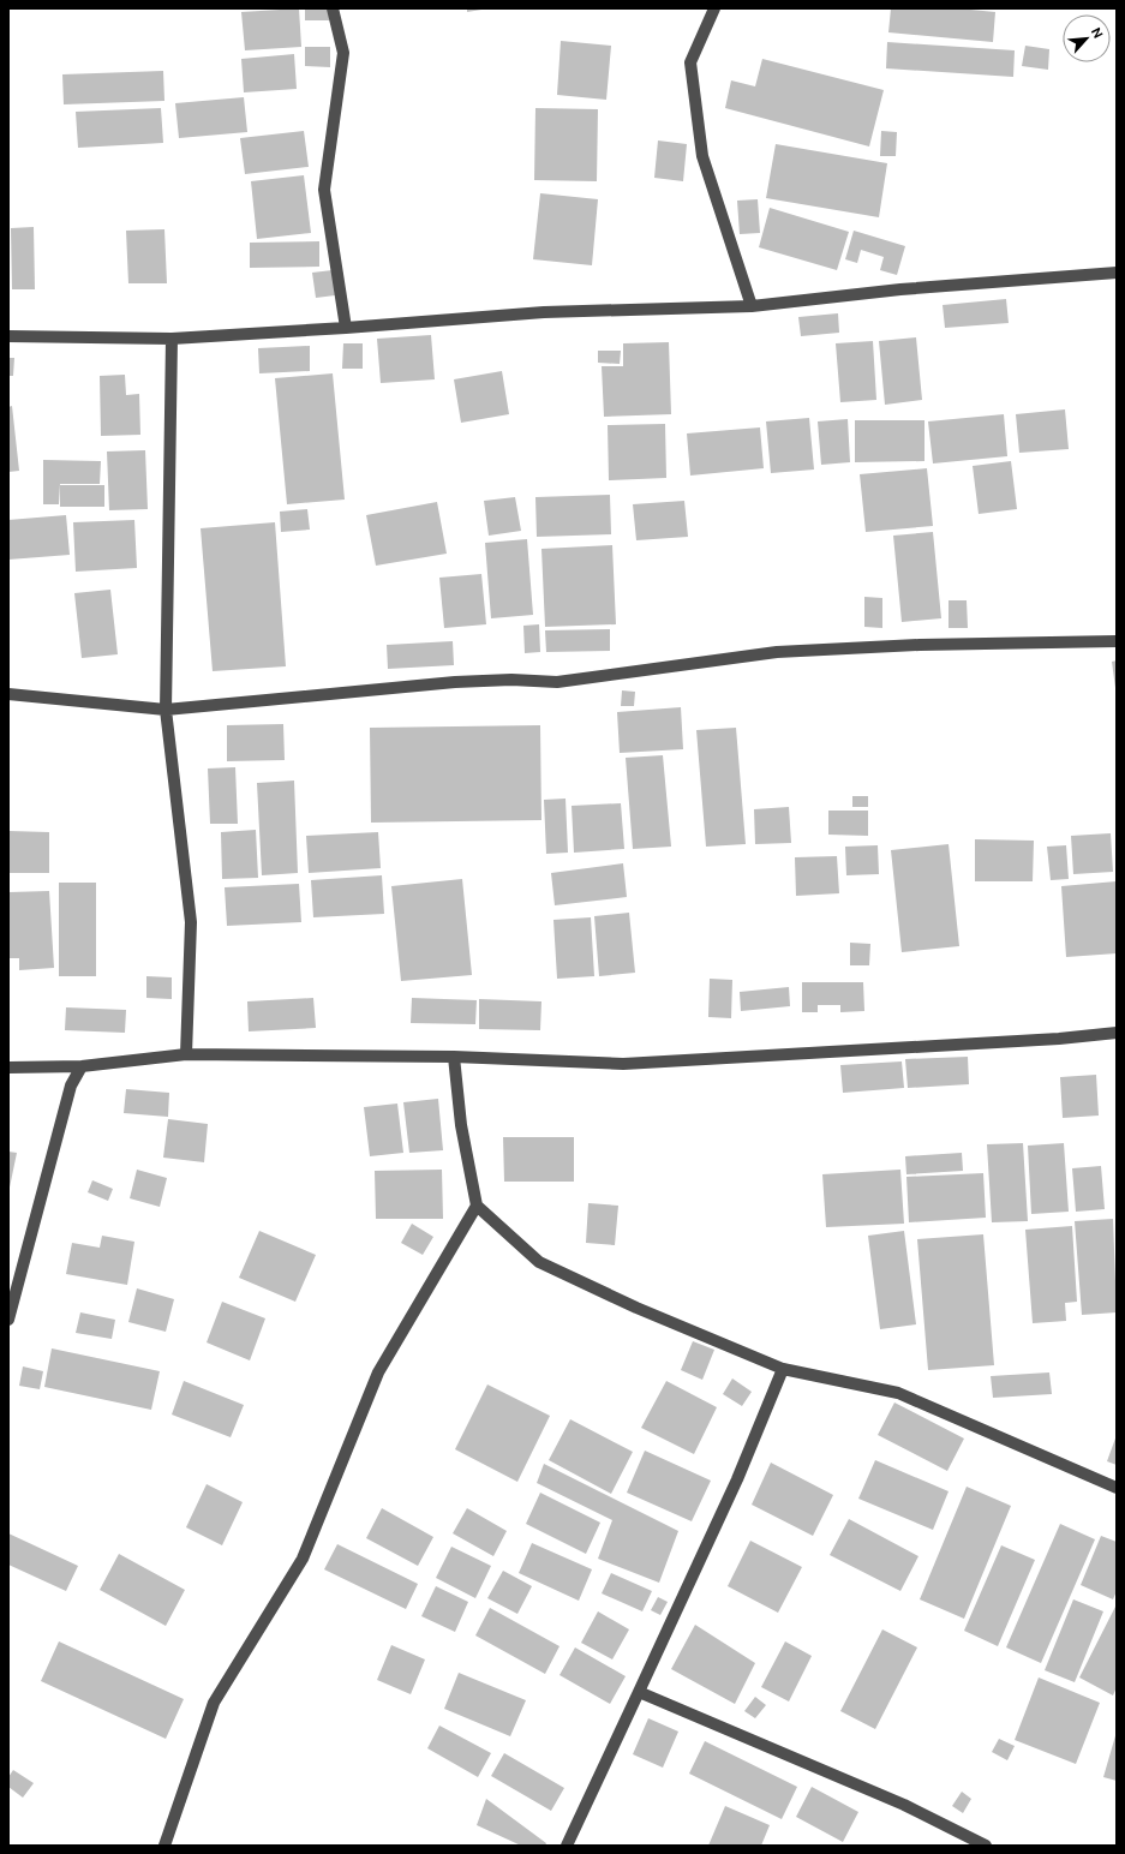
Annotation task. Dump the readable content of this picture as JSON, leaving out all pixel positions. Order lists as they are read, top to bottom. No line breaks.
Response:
{"north":"top right"}
